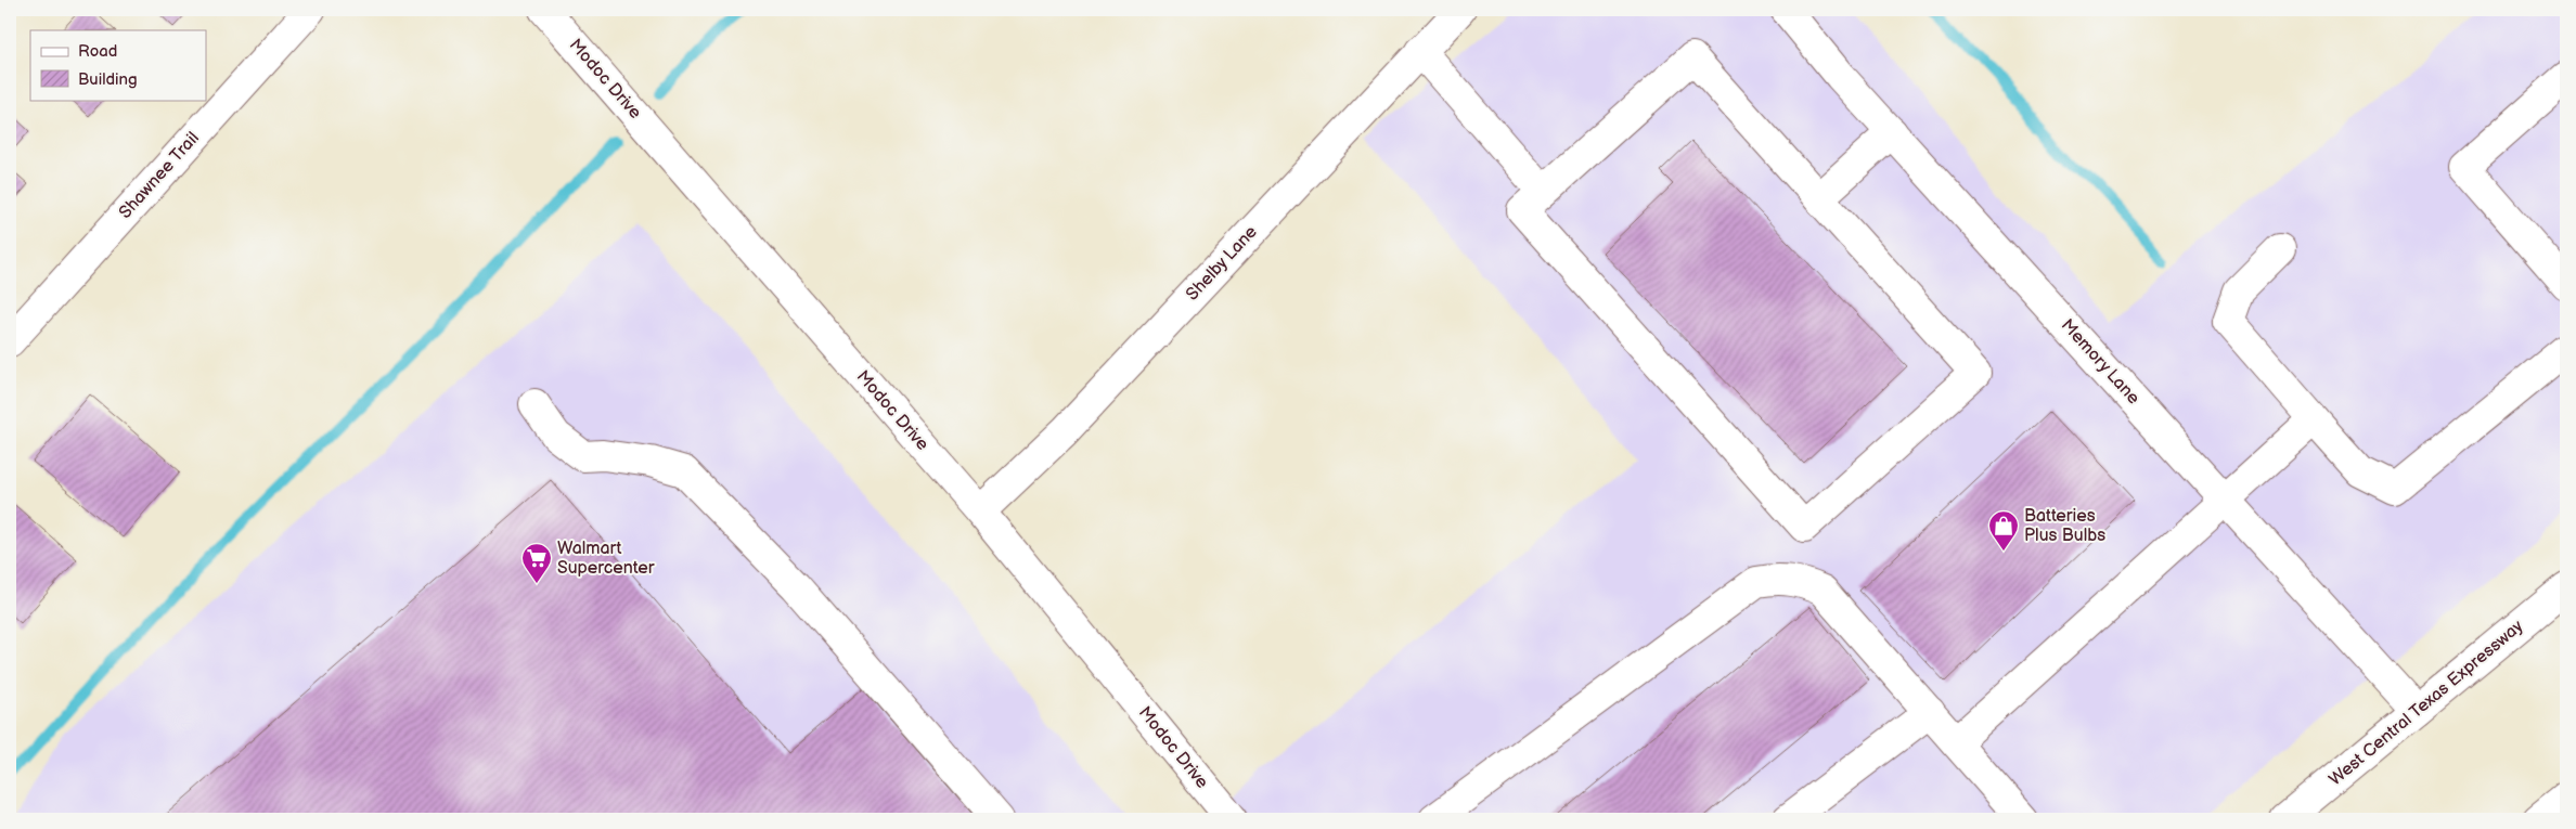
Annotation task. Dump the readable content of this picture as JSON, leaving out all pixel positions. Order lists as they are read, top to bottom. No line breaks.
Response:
{"streets":{"main road":["Modoc Drive","Shawnee Trail","Shelby Lane","Memory Lane","West Central Texas Expressway"]},"crossings":[["Modoc Drive","Shelby Lane"],["Memory Lane","West Central Texas Expressway"]],"places":{"shop":["Batteries Plus Bulbs"],"supermarket":["Walmart Supercenter"]},"legend":["Road","Building"]}
